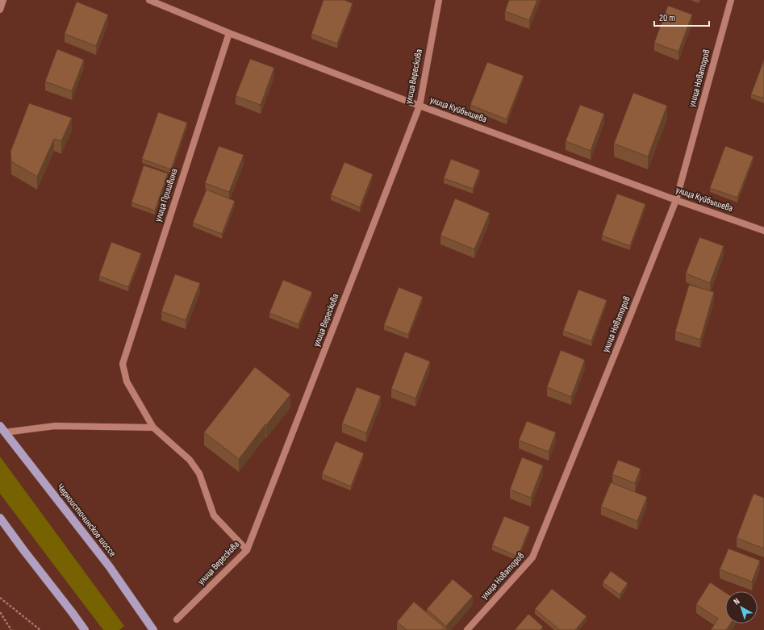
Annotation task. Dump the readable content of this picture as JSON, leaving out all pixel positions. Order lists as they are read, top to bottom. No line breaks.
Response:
{"streets":{"main road":["Черноисточинское шоссе"],"street":["улица Верескова","улица Новаторов","улица Куйбышева","улица Пришвина"]},"crossings":[["улица Верескова","улица Куйбышева"],["улица Новаторов","улица Куйбышева"],["улица Куйбышева","улица Пришвина"]],"scale_bar":"20 m","north":"top left"}
